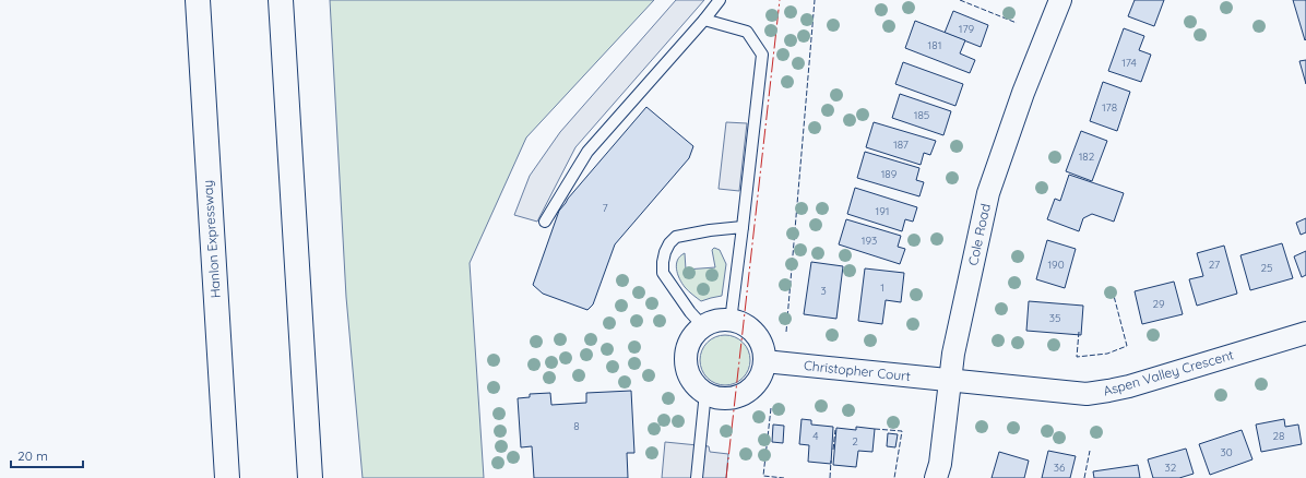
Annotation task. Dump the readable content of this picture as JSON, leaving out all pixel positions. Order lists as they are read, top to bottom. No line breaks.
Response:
{"streets":{"highway":["Hanlon Expressway"],"street":["Cole Road","Christopher Court","Aspen Valley Crescent"]},"crossings":[["Cole Road","Christopher Court"],["Cole Road","Aspen Valley Crescent"],["Christopher Court","Aspen Valley Crescent"]],"house_numbers":["179","181","174","178","185","187","182","189","7","191","193","190","27","25","1","3","29","35","8","4","28","2","30","36","32"],"scale_bar":"20 m"}
